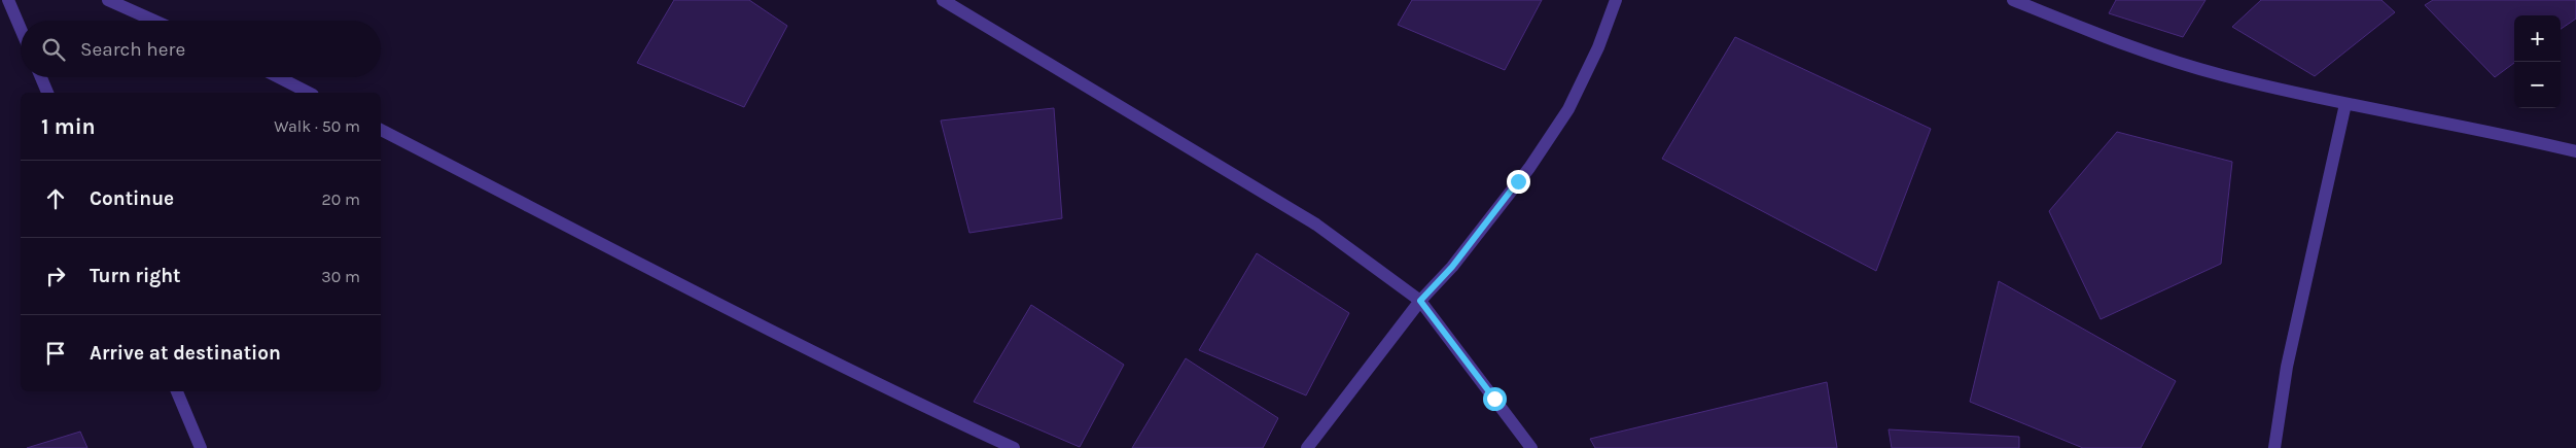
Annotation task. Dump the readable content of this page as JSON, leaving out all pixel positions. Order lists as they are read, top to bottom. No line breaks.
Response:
{"page":{"map_buttons":["+","−"],"search":"Search here","heading":["1 min","Walk · 50 m"],"list":[["Continue","20 m"],["Turn right","30 m"],"Arrive at destination"]}}
